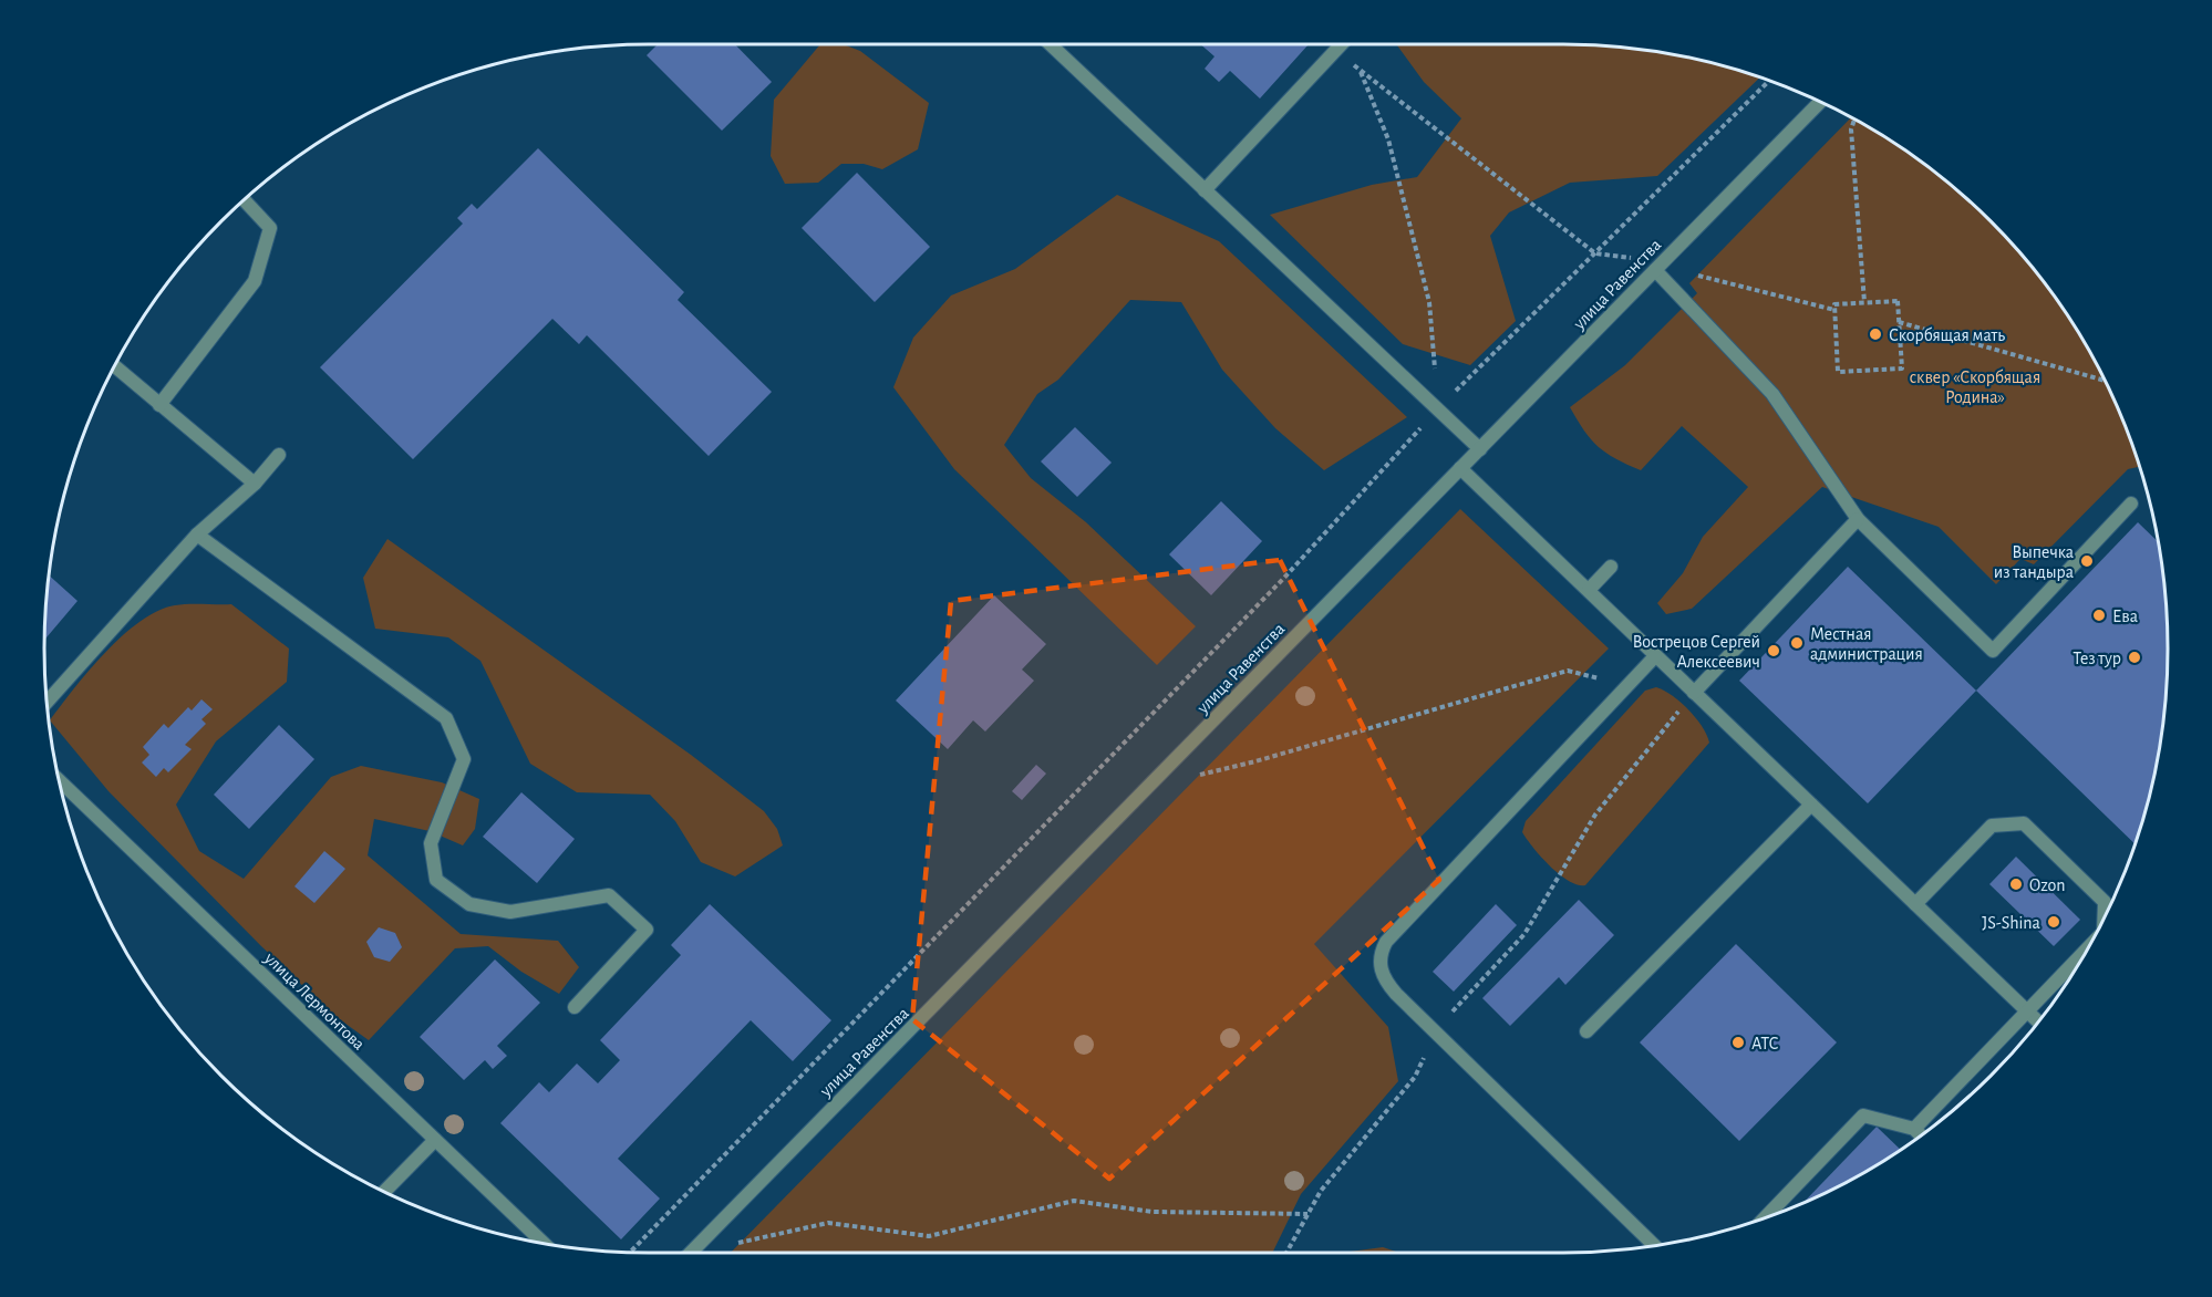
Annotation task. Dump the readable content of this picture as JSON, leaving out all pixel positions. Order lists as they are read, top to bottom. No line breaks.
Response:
{"streets":{"street":["улица Равенства","улица Лермонтова"]},"parks":["сквер «Скорбящая Родина»"],"places":["Скорбящая мать","Выпечка из тандыра","Ева","Местная администрация","Вострецов Сергей Алексеевич","Тез тур","Ozon","JS-Shina","АТС"]}
